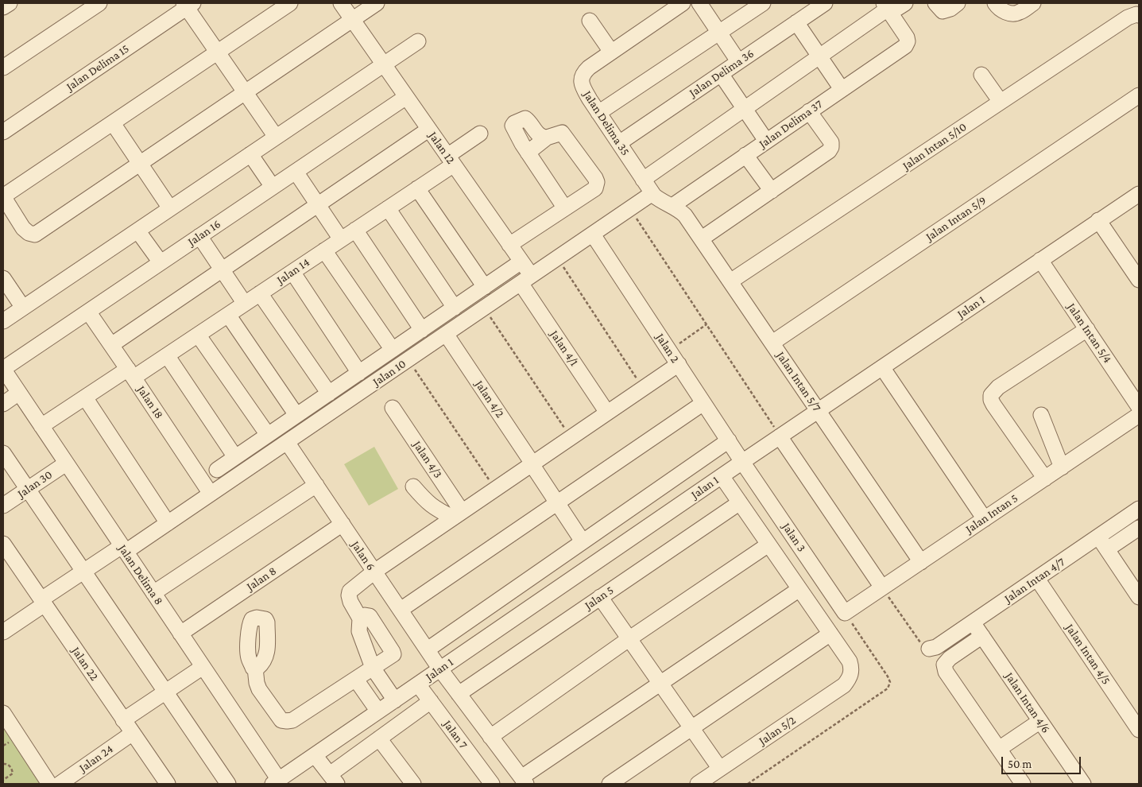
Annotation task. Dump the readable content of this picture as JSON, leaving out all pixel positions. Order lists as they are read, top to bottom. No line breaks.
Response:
{"streets":{"street":["Jalan Delima 15","Jalan Delima 36","Jalan Delima 35","Jalan Delima 37","Jalan Intan 5/10","Jalan 12","Jalan Intan 5/9","Jalan 16","Jalan 14","Jalan 1","Jalan Intan 5/4","Jalan 4/1","Jalan 2","Jalan 10","Jalan Intan 5/7","Jalan 4/2","Jalan 18","Jalan 4/3","Jalan 30","Jalan Intan 5","Jalan 3","Jalan 6","Jalan Delima 8","Jalan 8","Jalan Intan 4/7","Jalan 5","Jalan Intan 4/5","Jalan 22","Jalan Intan 4/6","Jalan 5/2","Jalan 7","Jalan 24"]},"crossings":[["Jalan Delima 36","Jalan Delima 35"],["Jalan Delima 35","Jalan Delima 37"],["Jalan Delima 35","Jalan 10"],["Jalan Delima 35","Jalan Intan 5/7"],["Jalan Delima 37","Jalan Intan 5/7"],["Jalan Intan 5/10","Jalan Intan 5/7"],["Jalan 12","Jalan 16"],["Jalan 12","Jalan 14"],["Jalan 12","Jalan 4/1"],["Jalan 12","Jalan 10"],["Jalan Intan 5/9","Jalan Intan 5/7"],["Jalan 16","Jalan 18"],["Jalan 16","Jalan Delima 8"],["Jalan 14","Jalan 18"],["Jalan 14","Jalan Delima 8"],["Jalan 1","Jalan Intan 5/4"],["Jalan 1","Jalan 2"],["Jalan 1","Jalan Intan 5/7"],["Jalan 1","Jalan 4/2"],["Jalan 1","Jalan 3"],["Jalan 1","Jalan 6"],["Jalan 1","Jalan Delima 8"],["Jalan 1","Jalan 7"],["Jalan 4/1","Jalan 10"],["Jalan 2","Jalan 10"],["Jalan 2","Jalan 3"],["Jalan 10","Jalan 4/2"],["Jalan 10","Jalan 18"],["Jalan 10","Jalan 6"],["Jalan 10","Jalan Delima 8"],["Jalan 10","Jalan 22"],["Jalan Intan 5/7","Jalan Intan 5"],["Jalan 30","Jalan Delima 8"],["Jalan Intan 5","Jalan 3"],["Jalan 6","Jalan 8"],["Jalan 6","Jalan 5"],["Jalan Delima 8","Jalan 8"],["Jalan Intan 4/7","Jalan Intan 4/5"],["Jalan Intan 4/7","Jalan Intan 4/6"],["Jalan 22","Jalan 24"]],"scale_bar":"50 m"}
